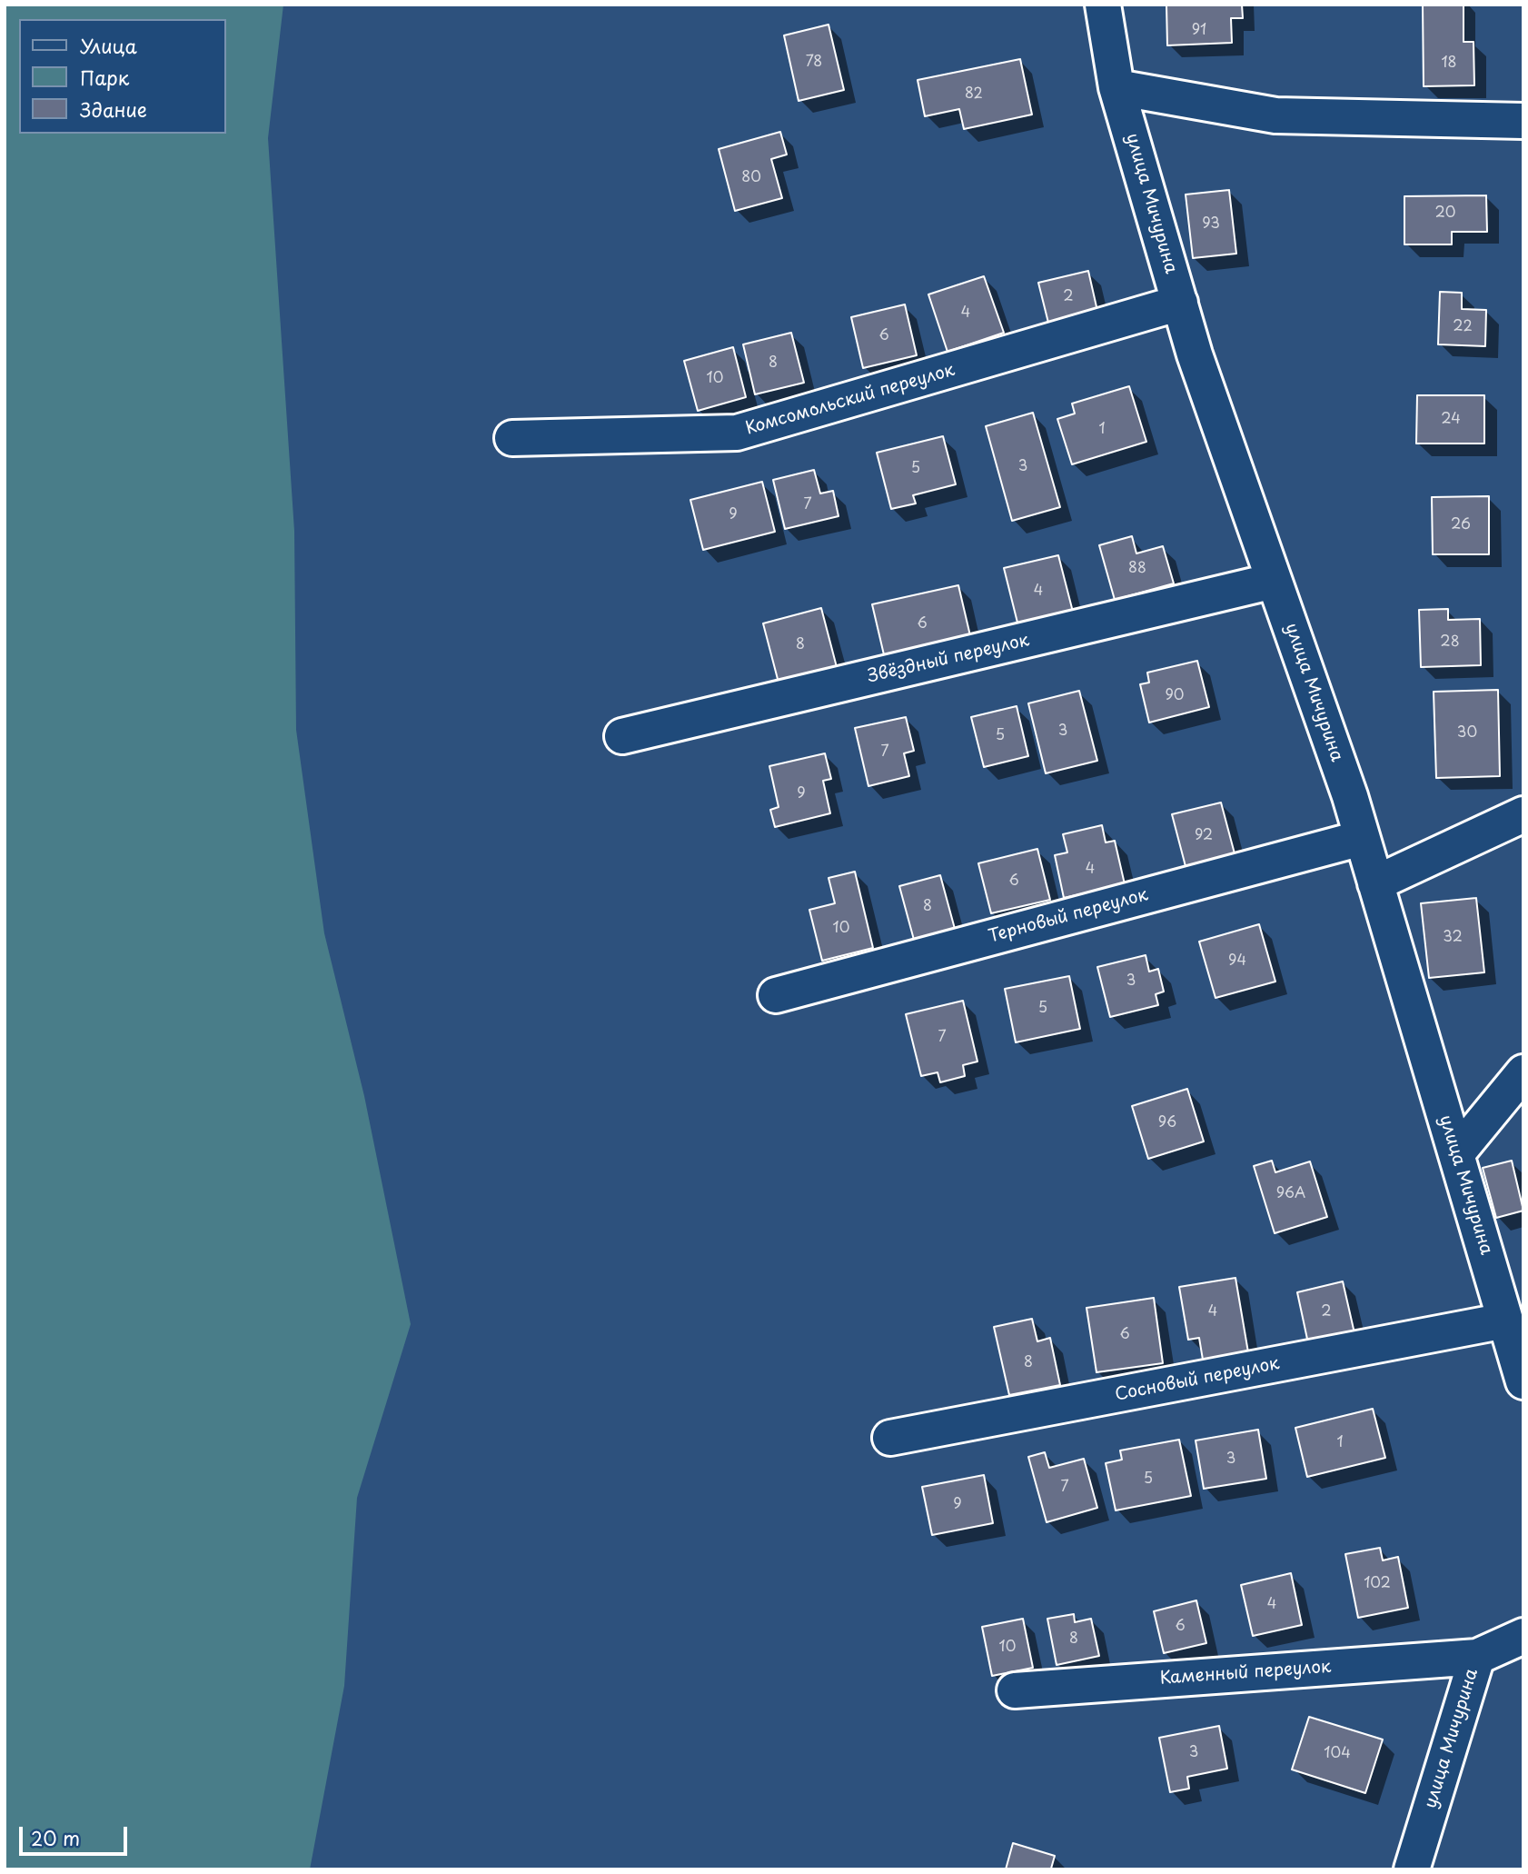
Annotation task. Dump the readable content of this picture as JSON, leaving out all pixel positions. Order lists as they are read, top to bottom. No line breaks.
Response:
{"streets":{"street":["улица Мичурина","Комсомольский переулок","Звёздный переулок","Терновый переулок","Сосновый переулок","Каменный переулок"]},"crossings":[["улица Мичурина","Комсомольский переулок"],["улица Мичурина","Звёздный переулок"],["улица Мичурина","Терновый переулок"],["улица Мичурина","Сосновый переулок"],["улица Мичурина","Каменный переулок"]],"house_numbers":["91","78","18","82","80","20","93","2","4","22","6","8","10","24","1","3","5","7","9","26","88","4","6","28","8","90","3","30","5","7","9","92","4","6","8","10","32","94","3","5","7","96","96А","4","2","6","8","1","3","5","7","9","102","4","6","8","10","3","104"],"legend":["Улица","Парк","Здание"],"scale_bar":"20 m"}
